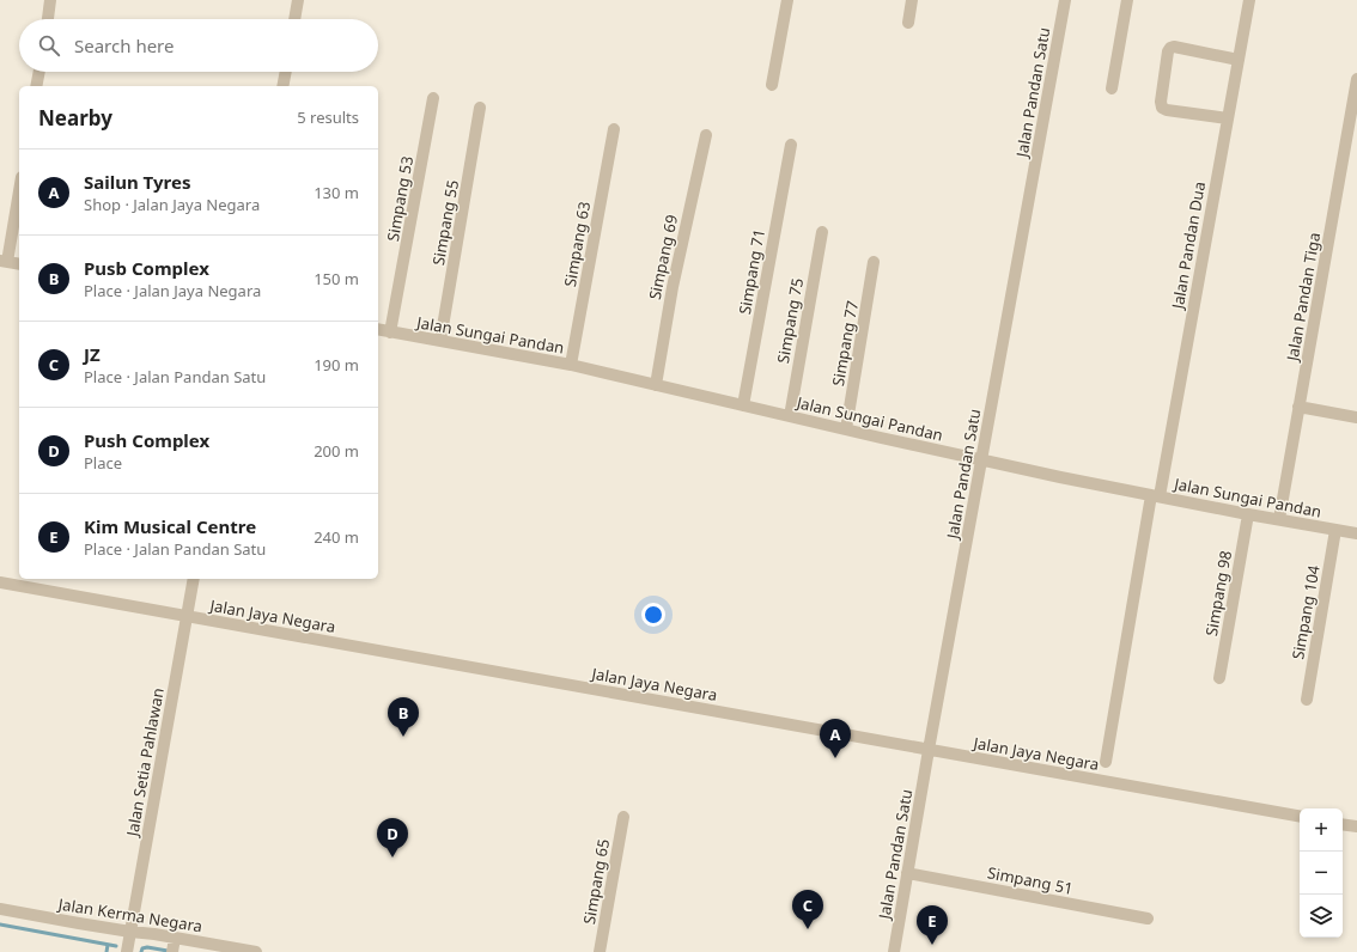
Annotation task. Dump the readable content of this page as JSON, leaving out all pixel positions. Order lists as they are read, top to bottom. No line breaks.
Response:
{"streets":{"street":["Jalan Pandan Satu","Simpang 53","Simpang 55","Simpang 63","Jalan Pandan Dua","Simpang 69","Simpang 71","Jalan Pandan Tiga","Simpang 75","Jalan Sungai Pandan","Simpang 77","Simpang 98","Simpang 104","Jalan Jaya Negara","Jalan Setia Pahlawan","Simpang 51","Simpang 65","Jalan Kerma Negara"]},"crossings":[["Jalan Pandan Satu","Jalan Sungai Pandan"],["Jalan Pandan Satu","Jalan Jaya Negara"],["Jalan Pandan Satu","Simpang 51"],["Simpang 53","Jalan Sungai Pandan"],["Simpang 55","Jalan Sungai Pandan"],["Simpang 63","Jalan Sungai Pandan"],["Jalan Pandan Dua","Jalan Sungai Pandan"],["Simpang 69","Jalan Sungai Pandan"],["Simpang 71","Jalan Sungai Pandan"],["Jalan Pandan Tiga","Jalan Sungai Pandan"],["Simpang 75","Jalan Sungai Pandan"],["Jalan Sungai Pandan","Simpang 77"],["Jalan Sungai Pandan","Simpang 98"],["Jalan Sungai Pandan","Simpang 104"],["Jalan Jaya Negara","Jalan Setia Pahlawan"],["Jalan Setia Pahlawan","Jalan Kerma Negara"]],"page":{"search":"Search here","heading":["Nearby","5 results"],"list":[{"mark":"A","name":"Sailun Tyres","note":"Shop · Jalan Jaya Negara","value":"130 m"},{"mark":"B","name":"Pusb Complex","note":"Place · Jalan Jaya Negara","value":"150 m"},{"mark":"C","name":"JZ","note":"Place · Jalan Pandan Satu","value":"190 m"},{"mark":"D","name":"Push Complex","note":"Place","value":"200 m"},{"mark":"E","name":"Kim Musical Centre","note":"Place · Jalan Pandan Satu","value":"240 m"}],"pins":["B","A","D","C","E"],"map_buttons":["+","−"]}}
